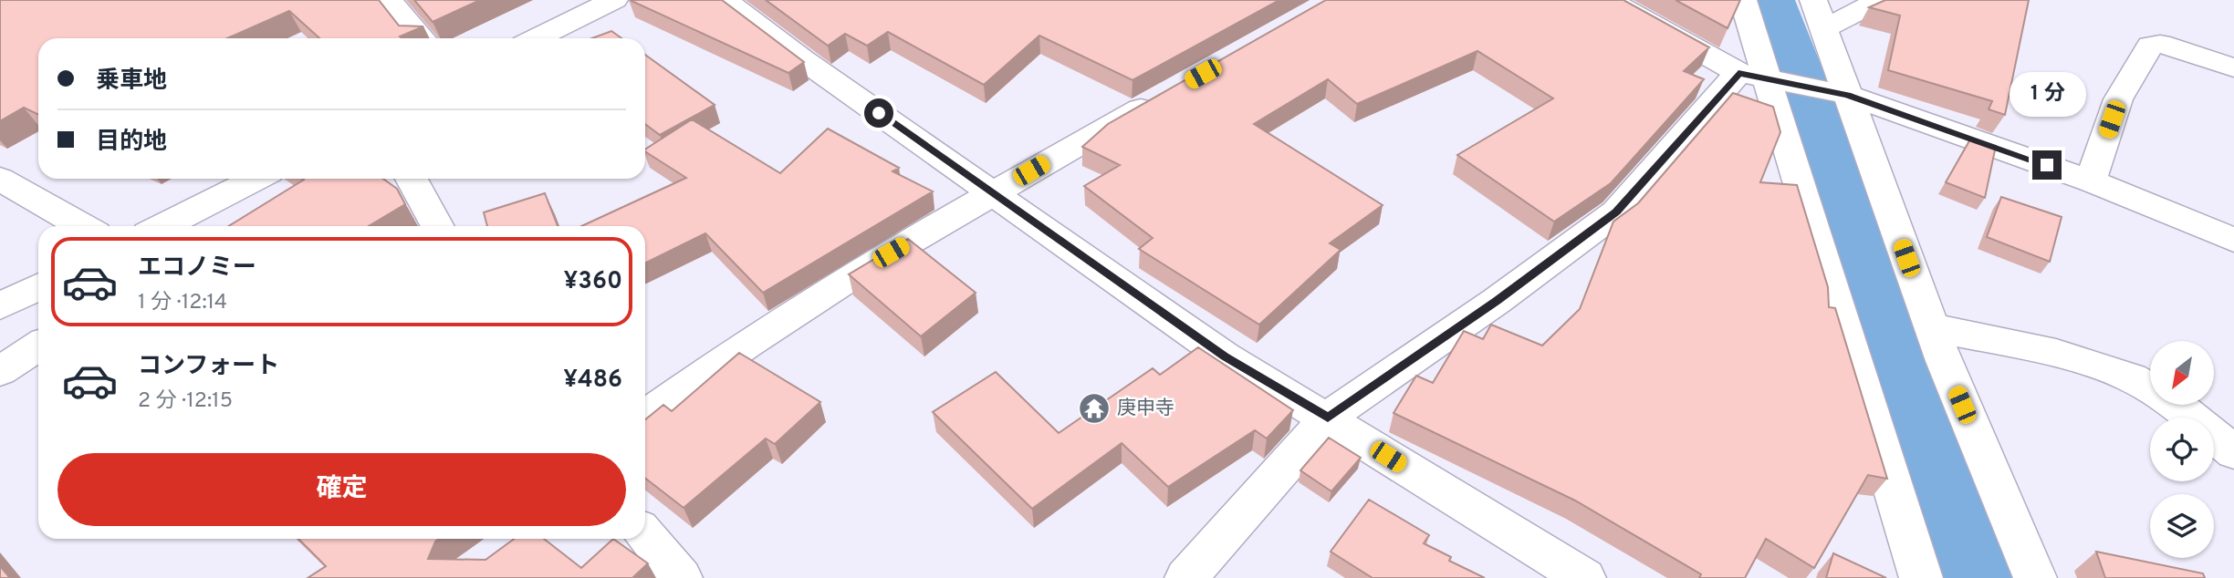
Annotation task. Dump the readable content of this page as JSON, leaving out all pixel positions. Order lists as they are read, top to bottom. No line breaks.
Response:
{"places":{"temple":["庚申寺"]},"north":"bottom left","page":{"banner":["乗車地","目的地"],"bubble":"1 分","list":[{"name":"エコノミー","note":"1 分 · 12:14","value":"¥360"},{"name":"コンフォート","note":"2 分 · 12:15","value":"¥486"}],"buttons":"確定"}}
